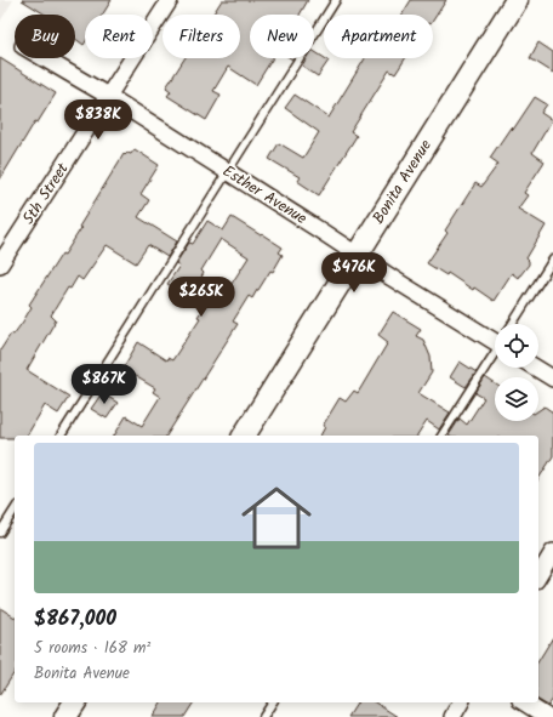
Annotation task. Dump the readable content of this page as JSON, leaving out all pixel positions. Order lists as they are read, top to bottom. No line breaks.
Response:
{"streets":{"main road":["Bonita Avenue"],"street":["5th Street","Esther Avenue"]},"crossings":[["Bonita Avenue","Esther Avenue"],["5th Street","Esther Avenue"]],"page":{"chip":["Buy","Rent","Filters","New","Apartment"],"price":["$838K","$476K","$265K","$867K"],"list":[{"name":"$867,000","note":"5 rooms · 168 m² · Bonita Avenue"}]}}
